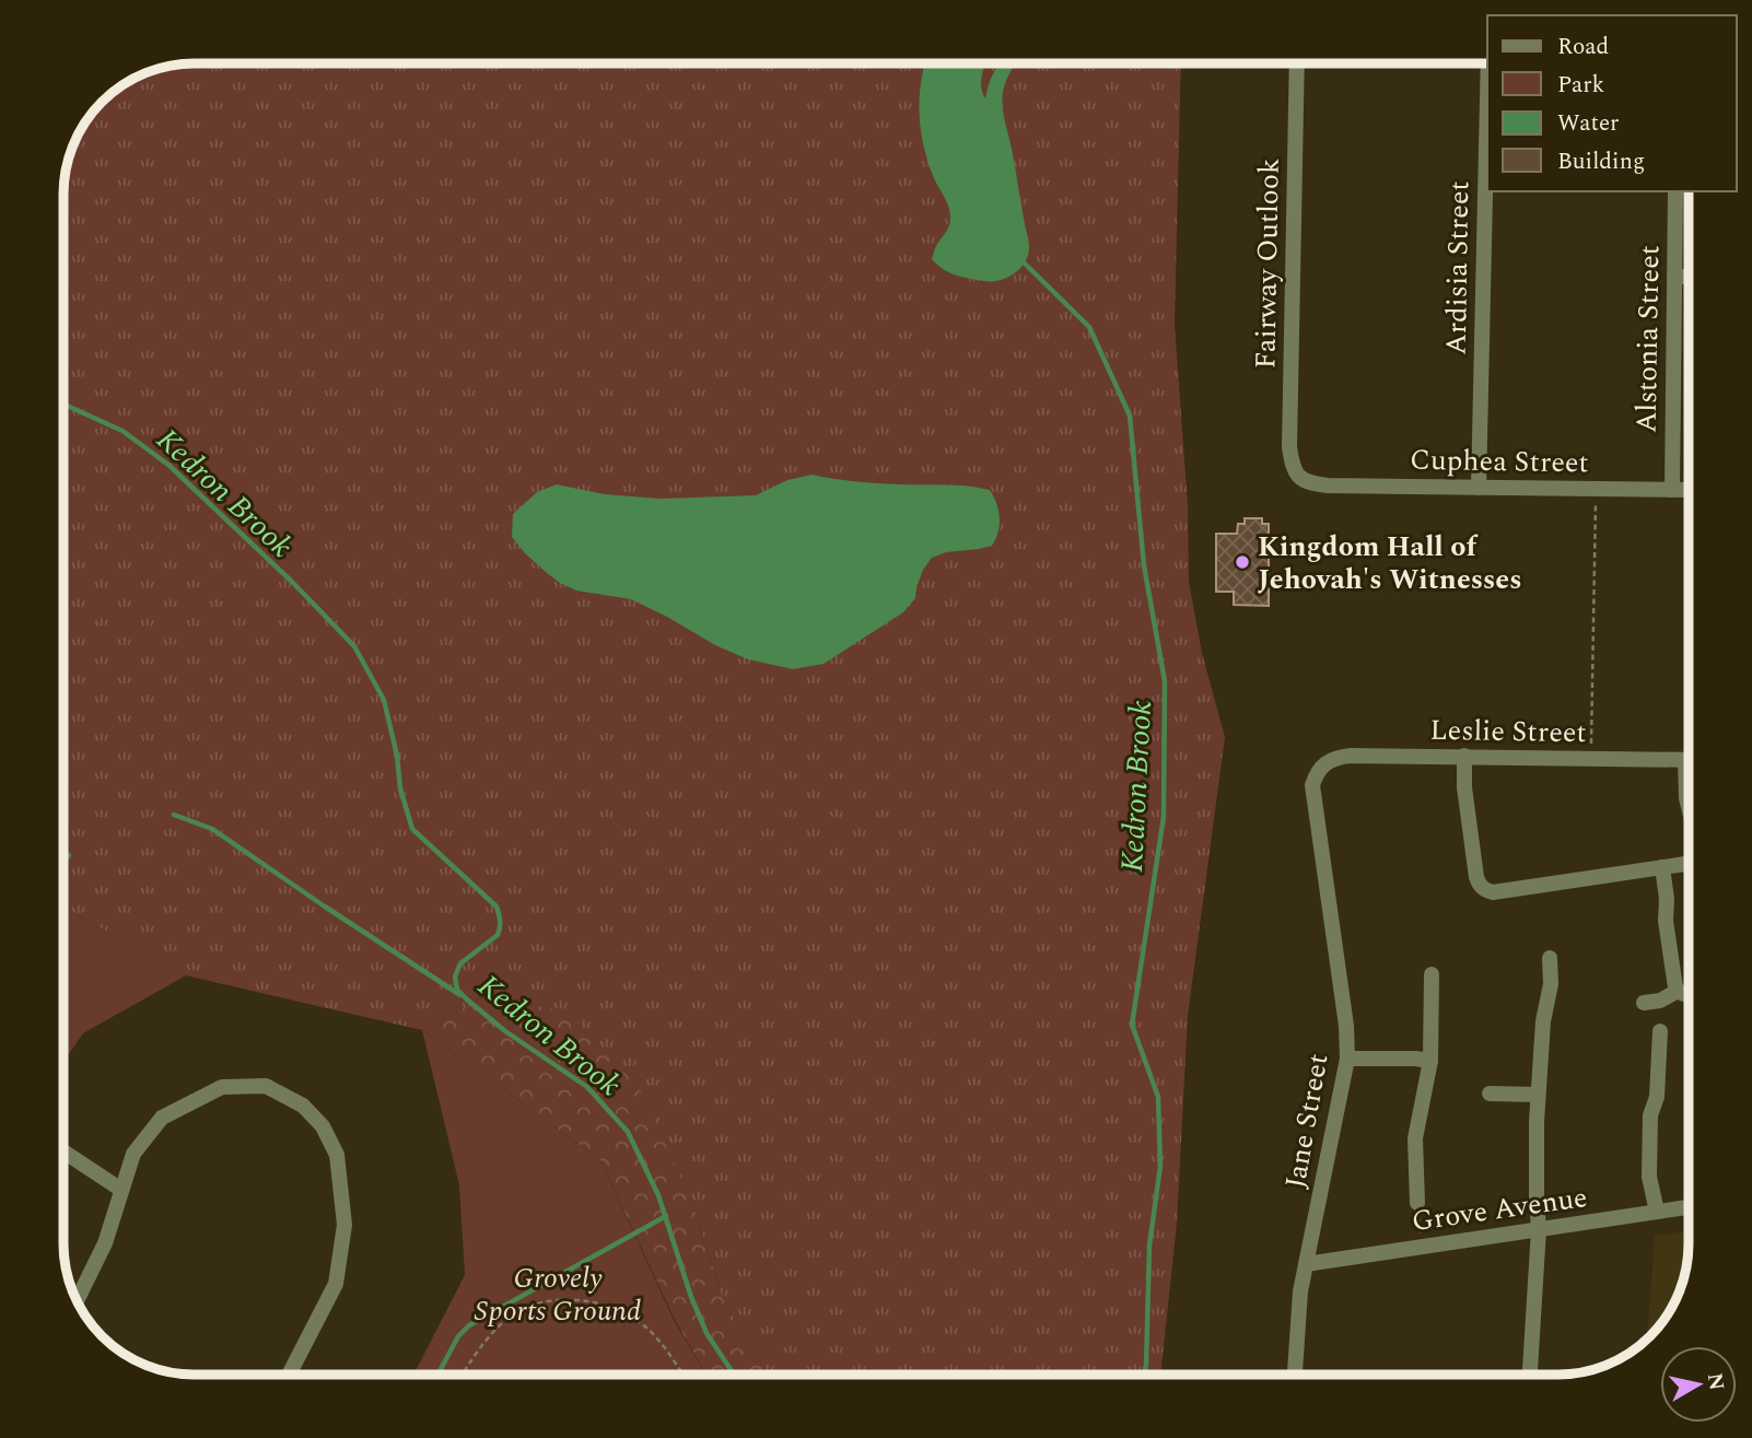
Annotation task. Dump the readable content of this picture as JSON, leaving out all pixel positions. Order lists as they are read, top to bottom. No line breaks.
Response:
{"streets":{"street":["Fairway Outlook","Ardisia Street","Alstonia Street","Cuphea Street","Leslie Street","Jane Street","Grove Avenue"]},"crossings":[["Fairway Outlook","Cuphea Street"],["Ardisia Street","Cuphea Street"],["Alstonia Street","Cuphea Street"],["Leslie Street","Jane Street"],["Jane Street","Grove Avenue"]],"water":["Kedron Brook"],"parks":["Grovely Sports Ground"],"places":["Kingdom Hall of Jehovah's Witnesses"],"legend":["Road","Park","Water","Building"],"north":"right"}
